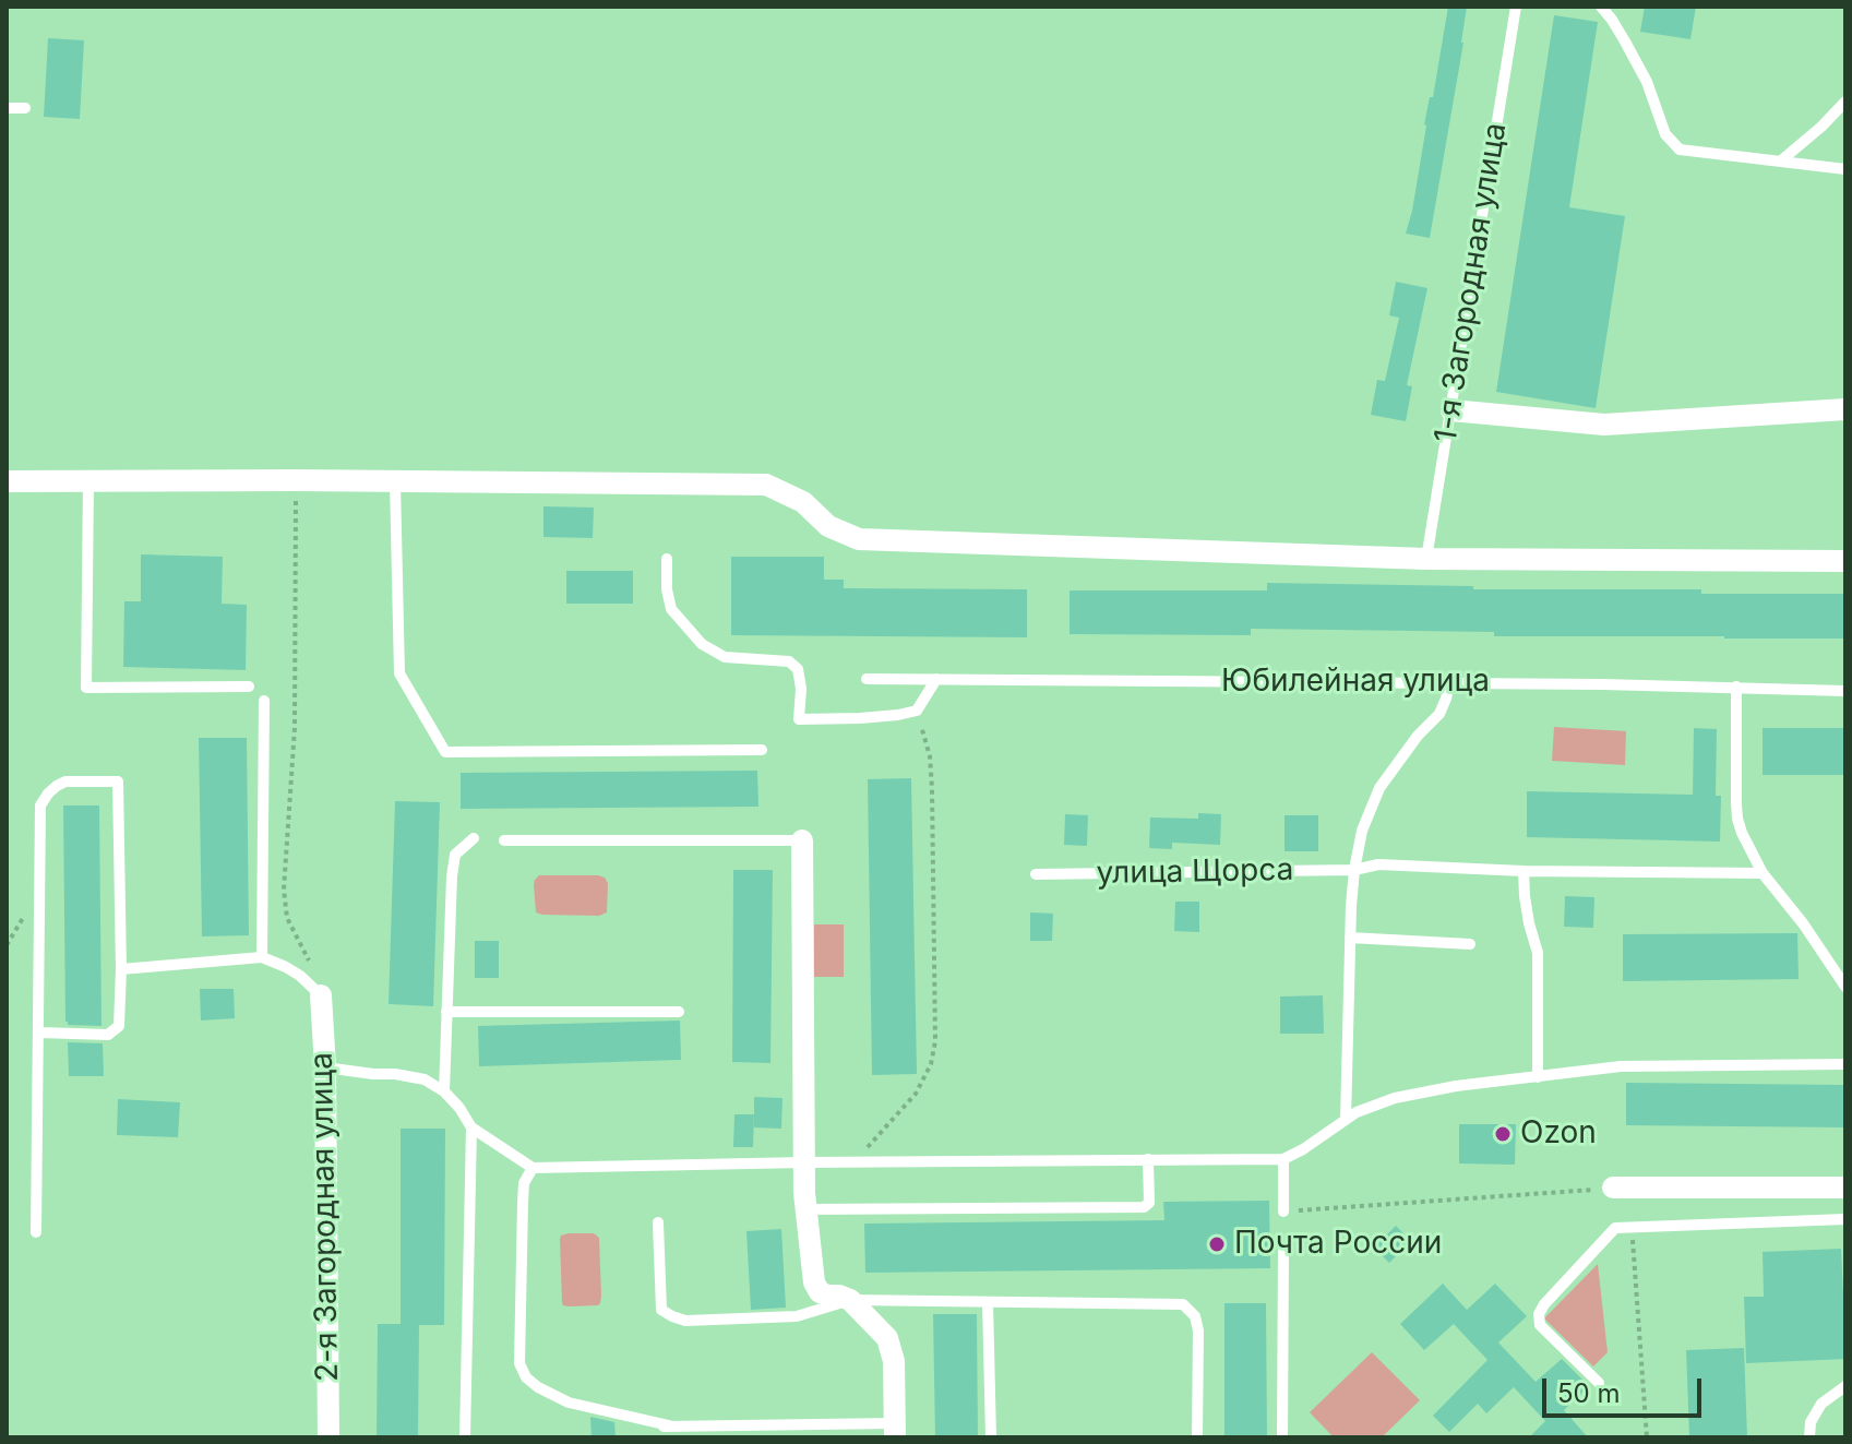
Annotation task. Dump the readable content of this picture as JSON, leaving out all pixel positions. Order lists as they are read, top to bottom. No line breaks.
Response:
{"streets":{"street":["2-я Загородная улица"],"lane":["1-я Загородная улица","Юбилейная улица","улица Щорса"]},"places":["Ozon","Почта России"],"scale_bar":"50 m"}
